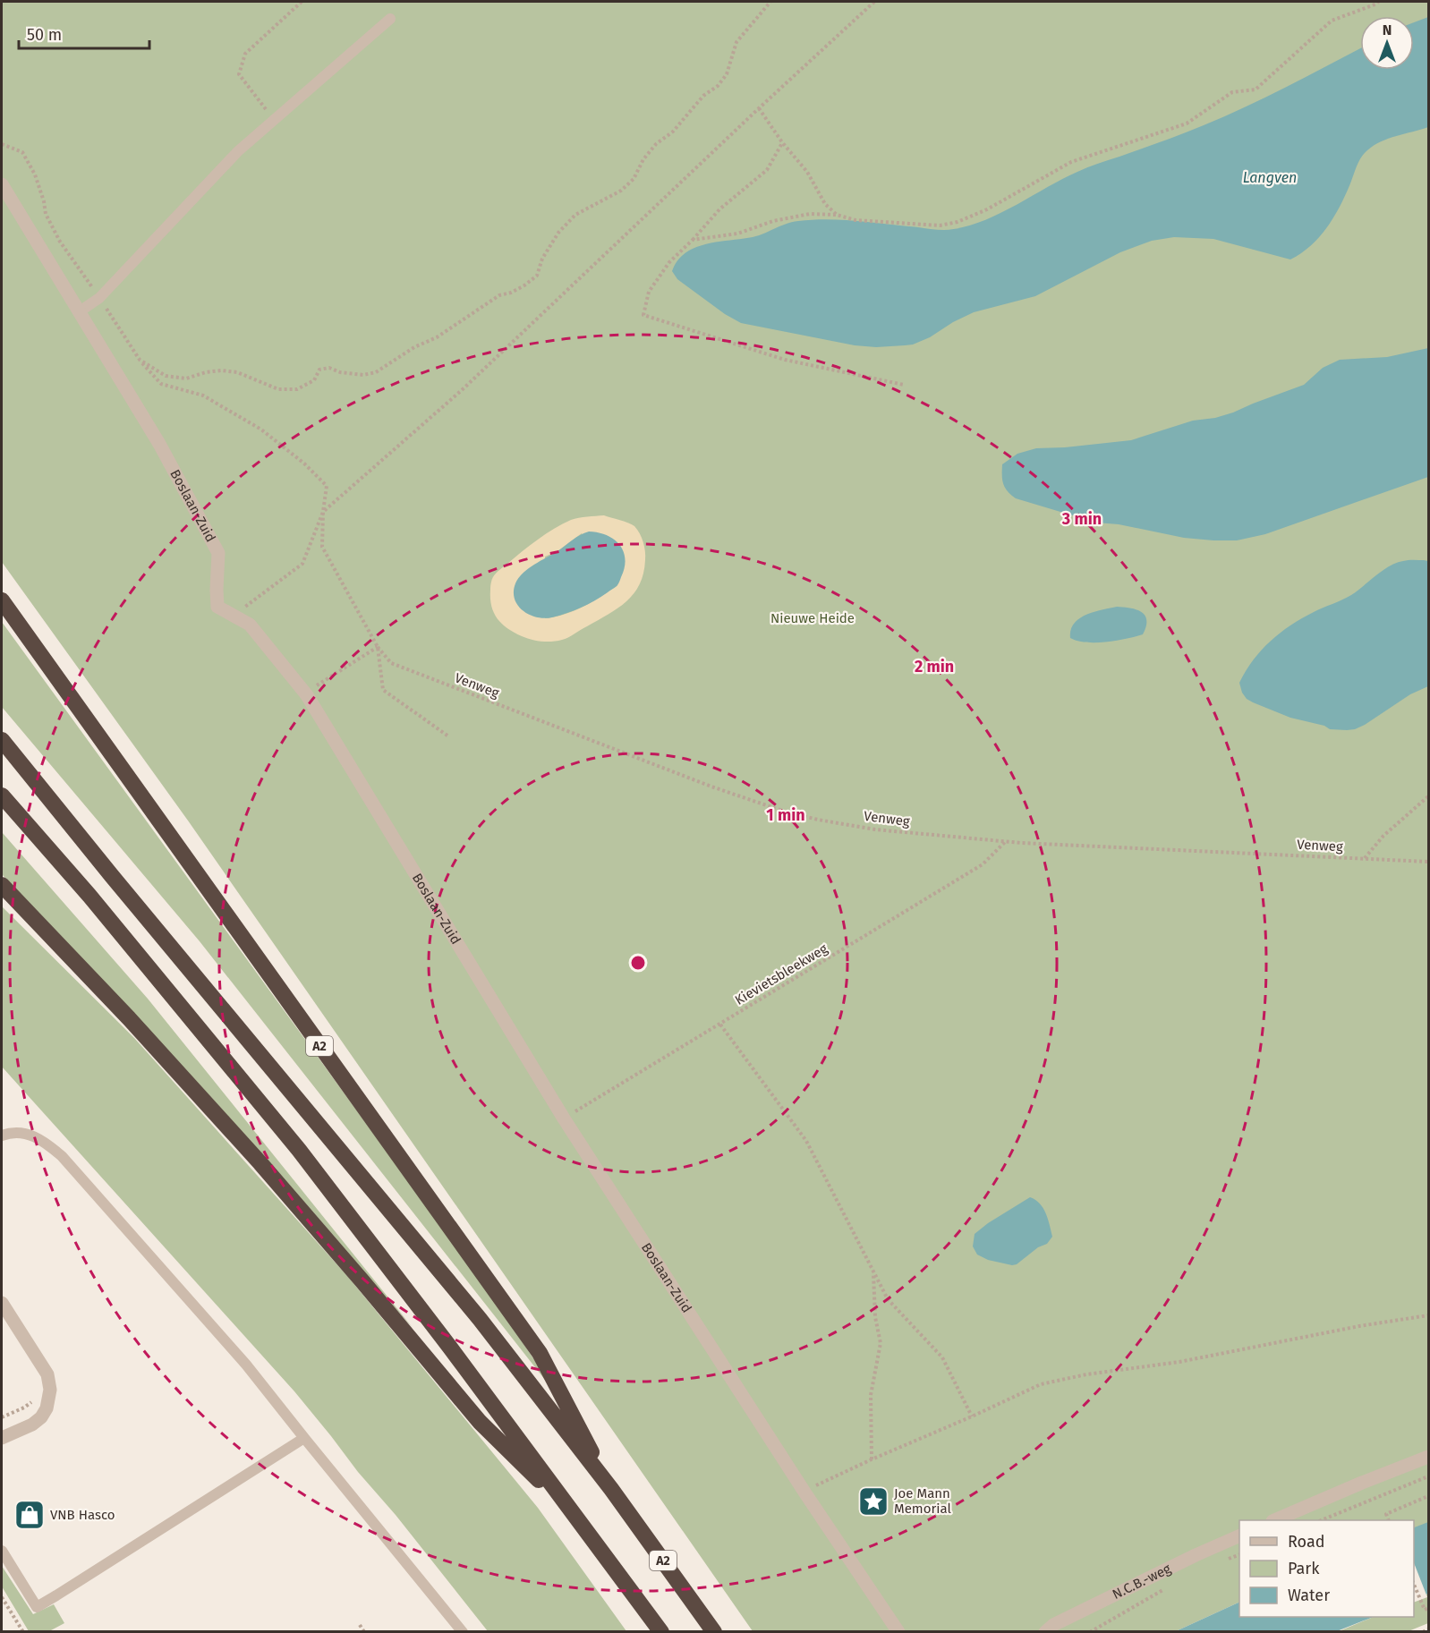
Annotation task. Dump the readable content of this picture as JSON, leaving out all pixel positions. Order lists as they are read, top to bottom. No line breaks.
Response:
{"streets":{"highway":["A2"],"street":["Boslaan-Zuid","N.C.B.-weg"],"path":["Venweg","Kievietsbleekweg"]},"crossings":[["Boslaan-Zuid","Kievietsbleekweg"],["Venweg","Kievietsbleekweg"]],"water":["Langven"],"parks":["Nieuwe Heide"],"places":{"place":["Joe Mann Memorial"],"shop":["VNB Hasco"]},"legend":["Road","Park","Water"],"scale_bar":"50 m","north":"top","rings":["3 min","2 min","1 min"]}
